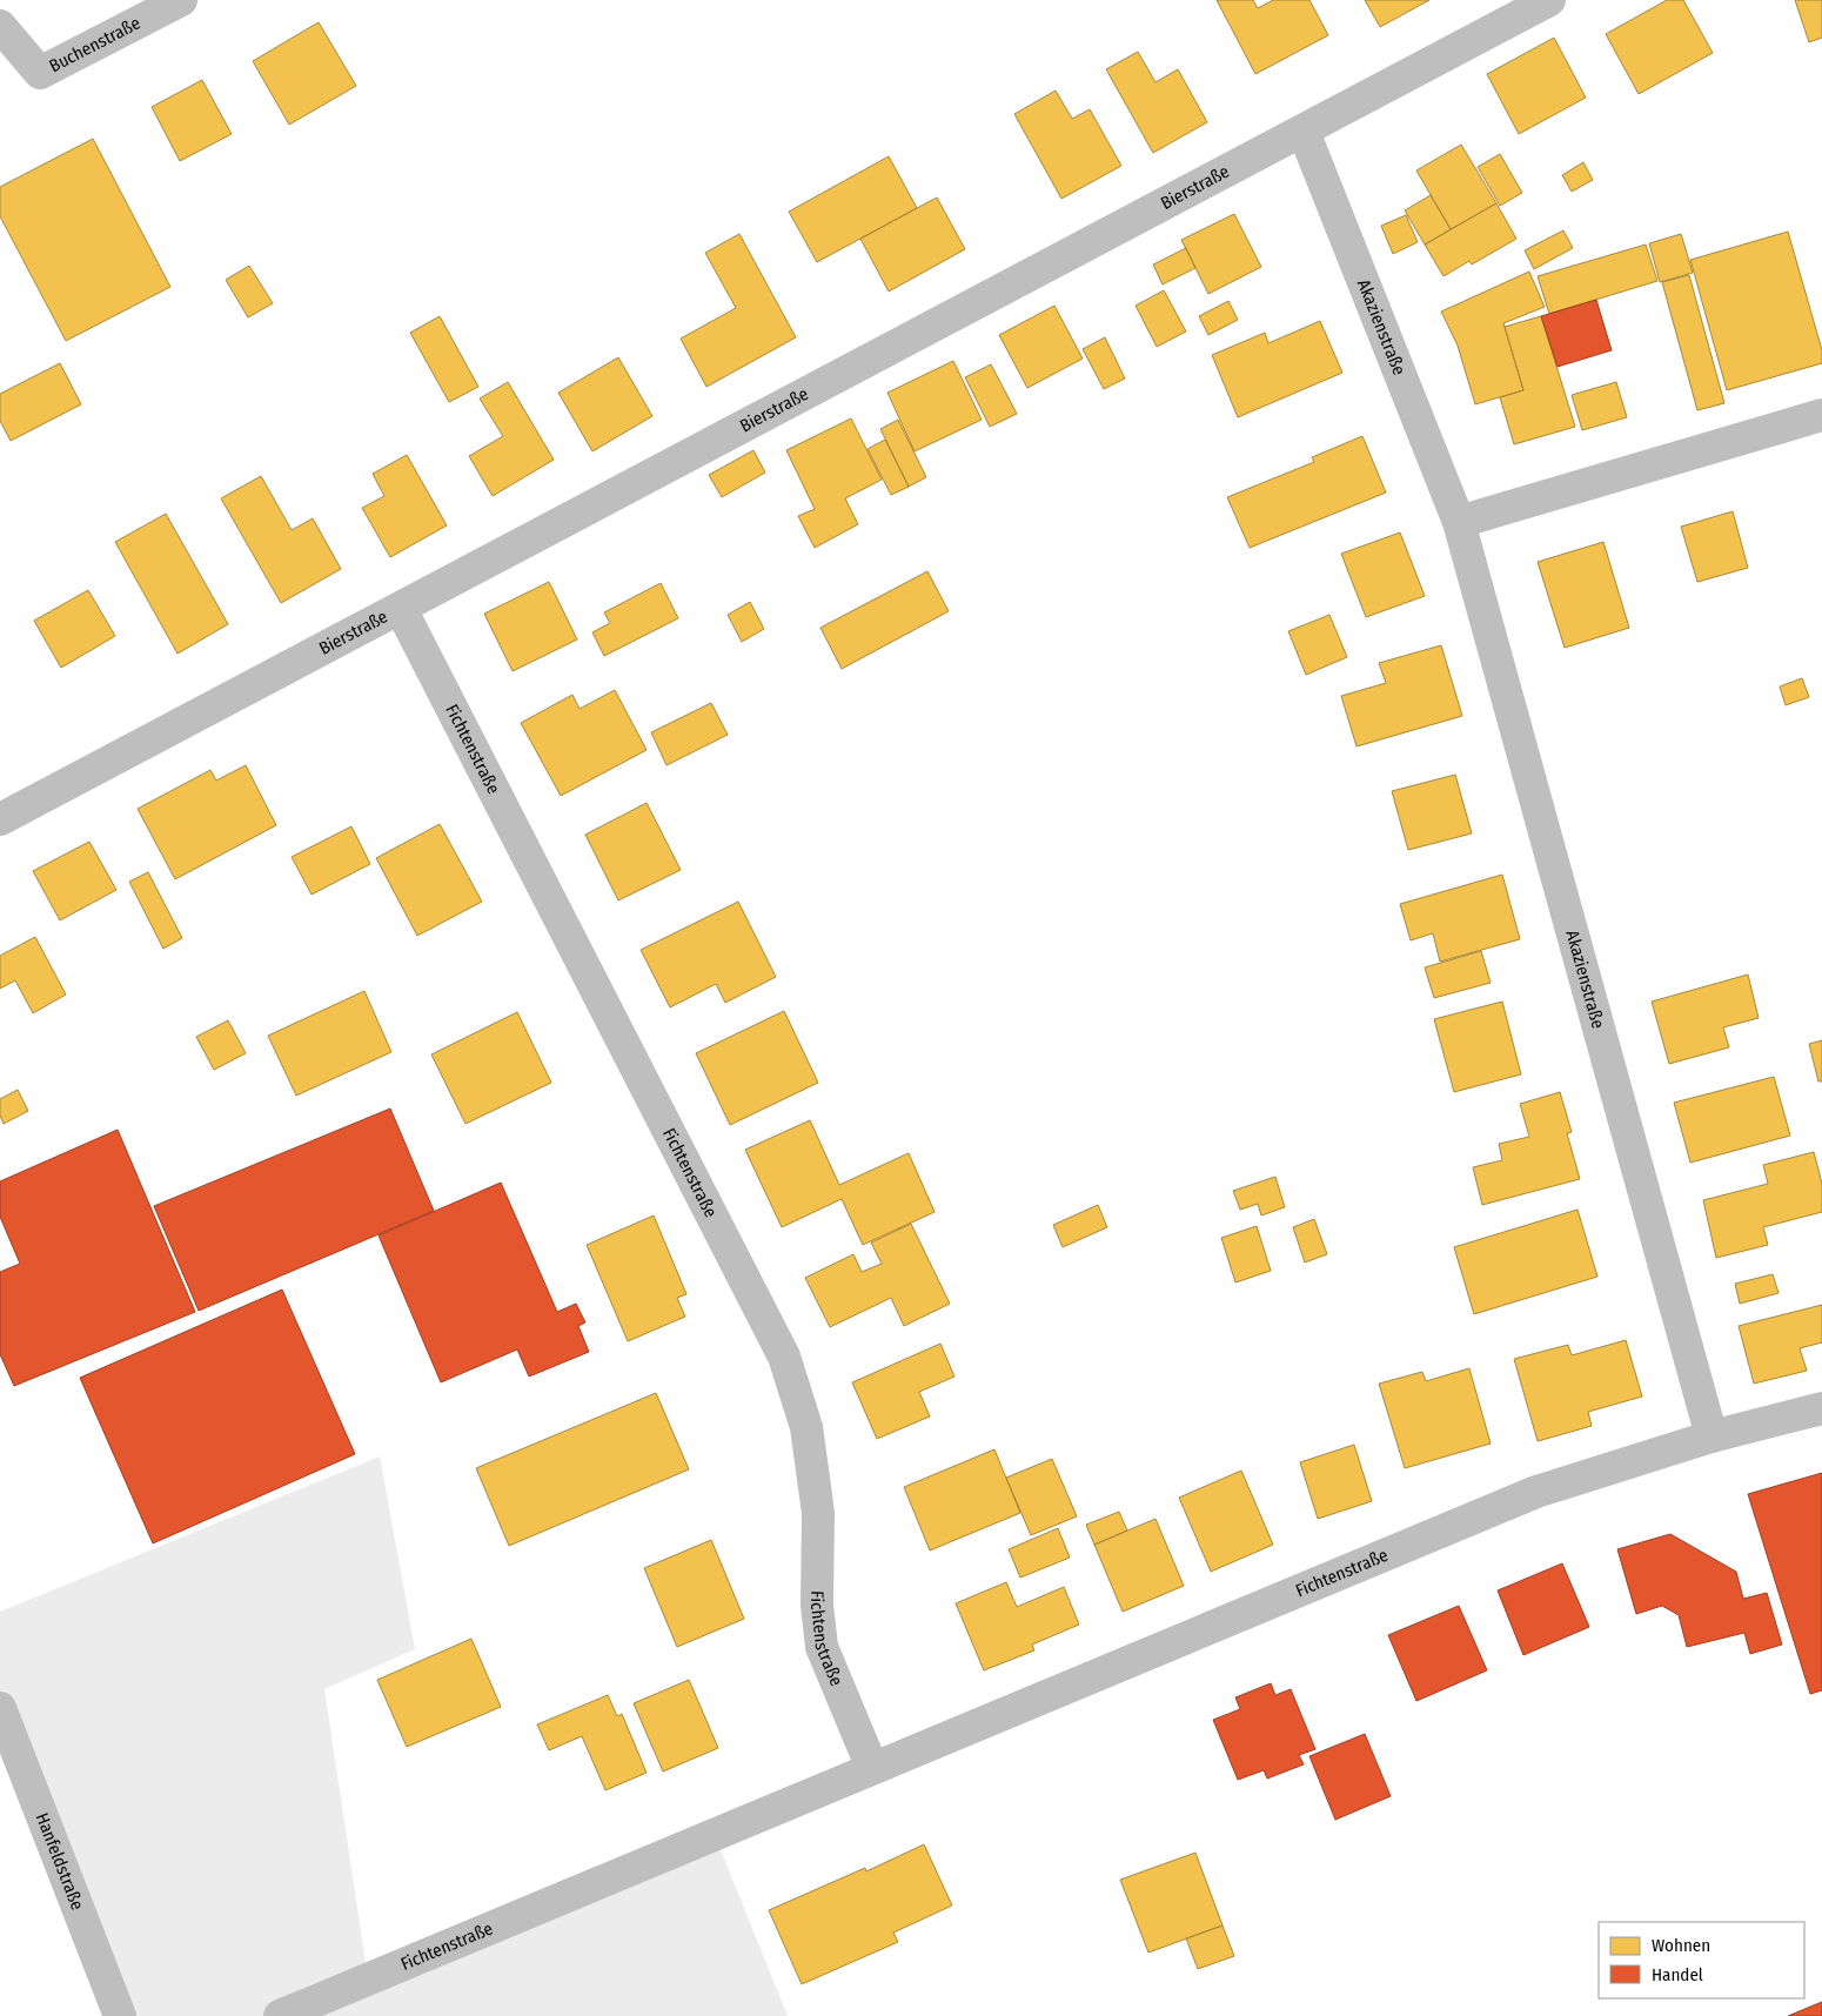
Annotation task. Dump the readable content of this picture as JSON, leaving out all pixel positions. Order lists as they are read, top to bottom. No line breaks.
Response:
{"streets":{"street":["Buchenstraße","Bierstraße","Akazienstraße","Fichtenstraße","Hanfeldstraße"]},"crossings":[["Bierstraße","Akazienstraße"],["Bierstraße","Fichtenstraße"],["Akazienstraße","Fichtenstraße"]],"legend":["Wohnen","Handel"]}
